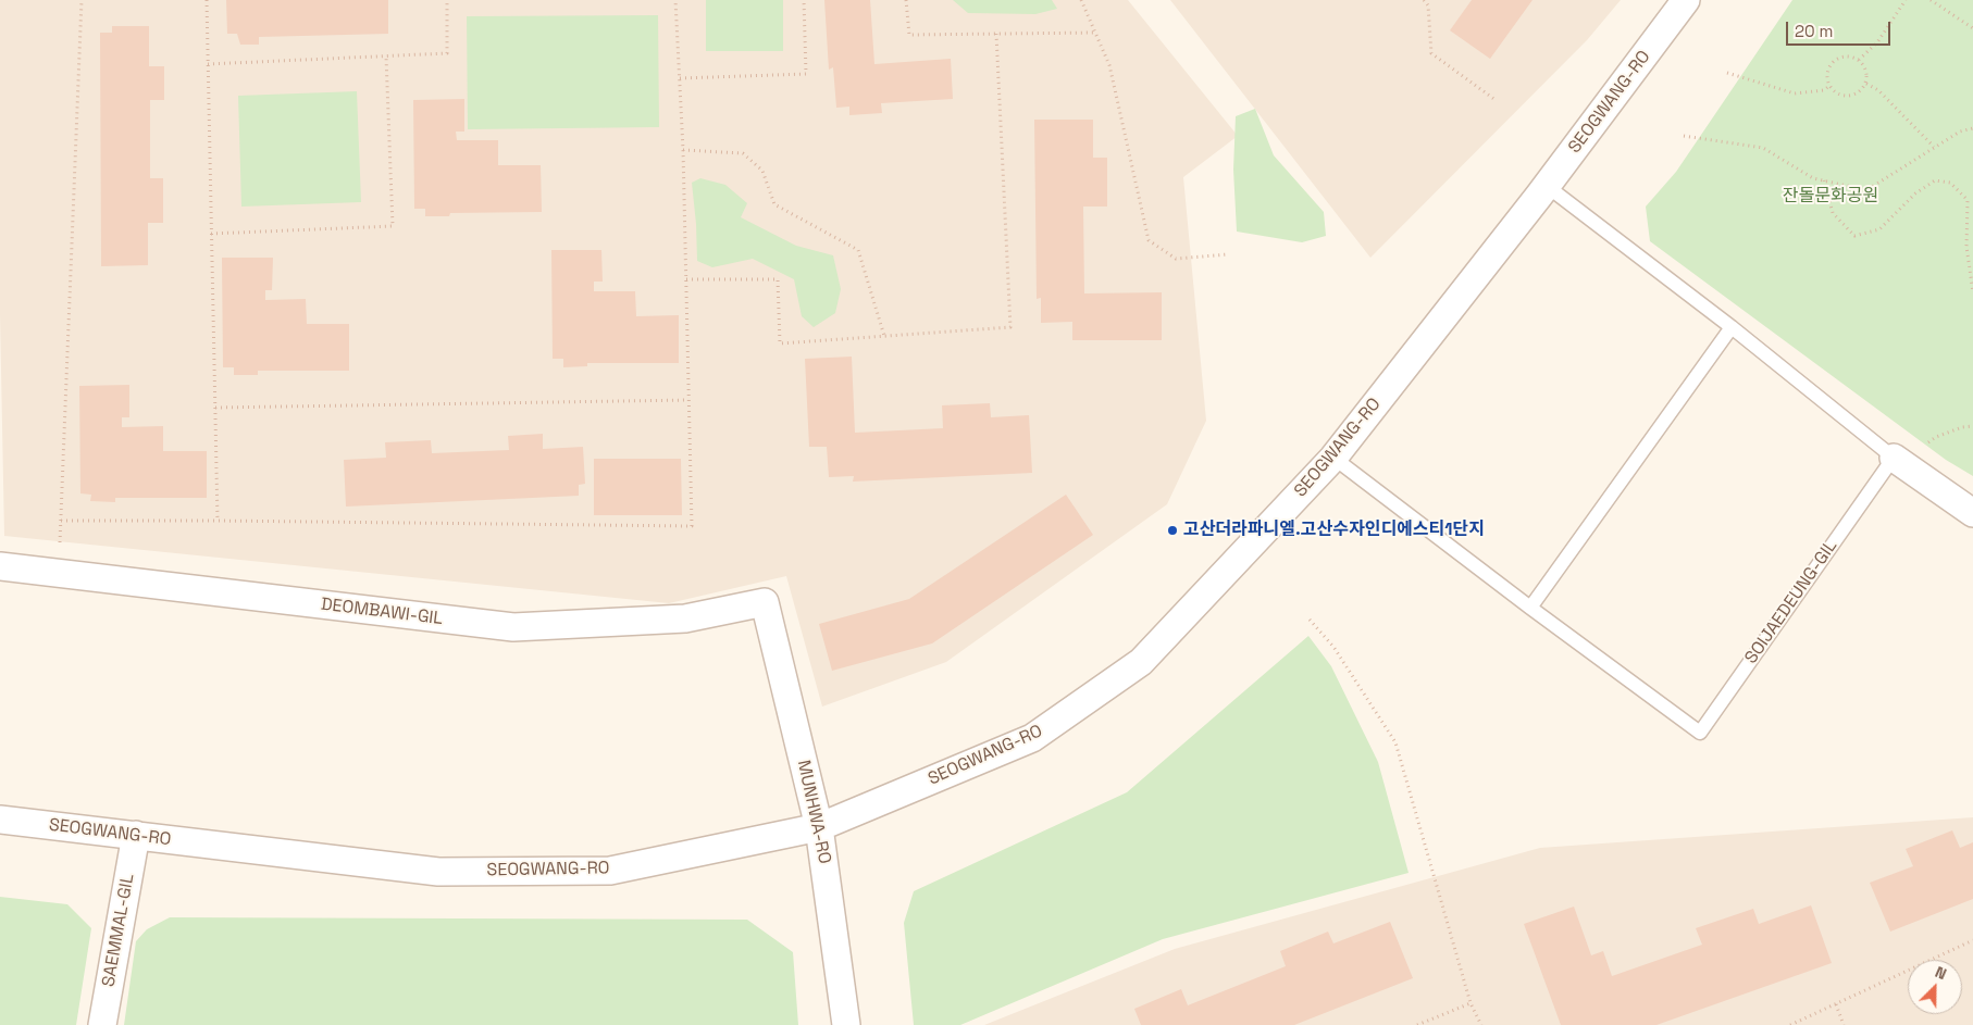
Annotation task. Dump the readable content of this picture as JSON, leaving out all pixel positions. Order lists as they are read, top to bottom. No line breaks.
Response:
{"streets":{"street":["SEOGWANG-RO","DEOMBAWI-GIL","MUNHWA-RO","SAEMMAL-GIL"],"lane":["SOIJAEDEUNG-GIL"]},"crossings":[["SEOGWANG-RO","SOIJAEDEUNG-GIL"],["SEOGWANG-RO","MUNHWA-RO"],["SEOGWANG-RO","SAEMMAL-GIL"],["DEOMBAWI-GIL","MUNHWA-RO"]],"parks":["잔돌문화공원"],"places":["고산더라파니엘.고산수자인디에스티1단지"],"scale_bar":"20 m","north":"top right"}
